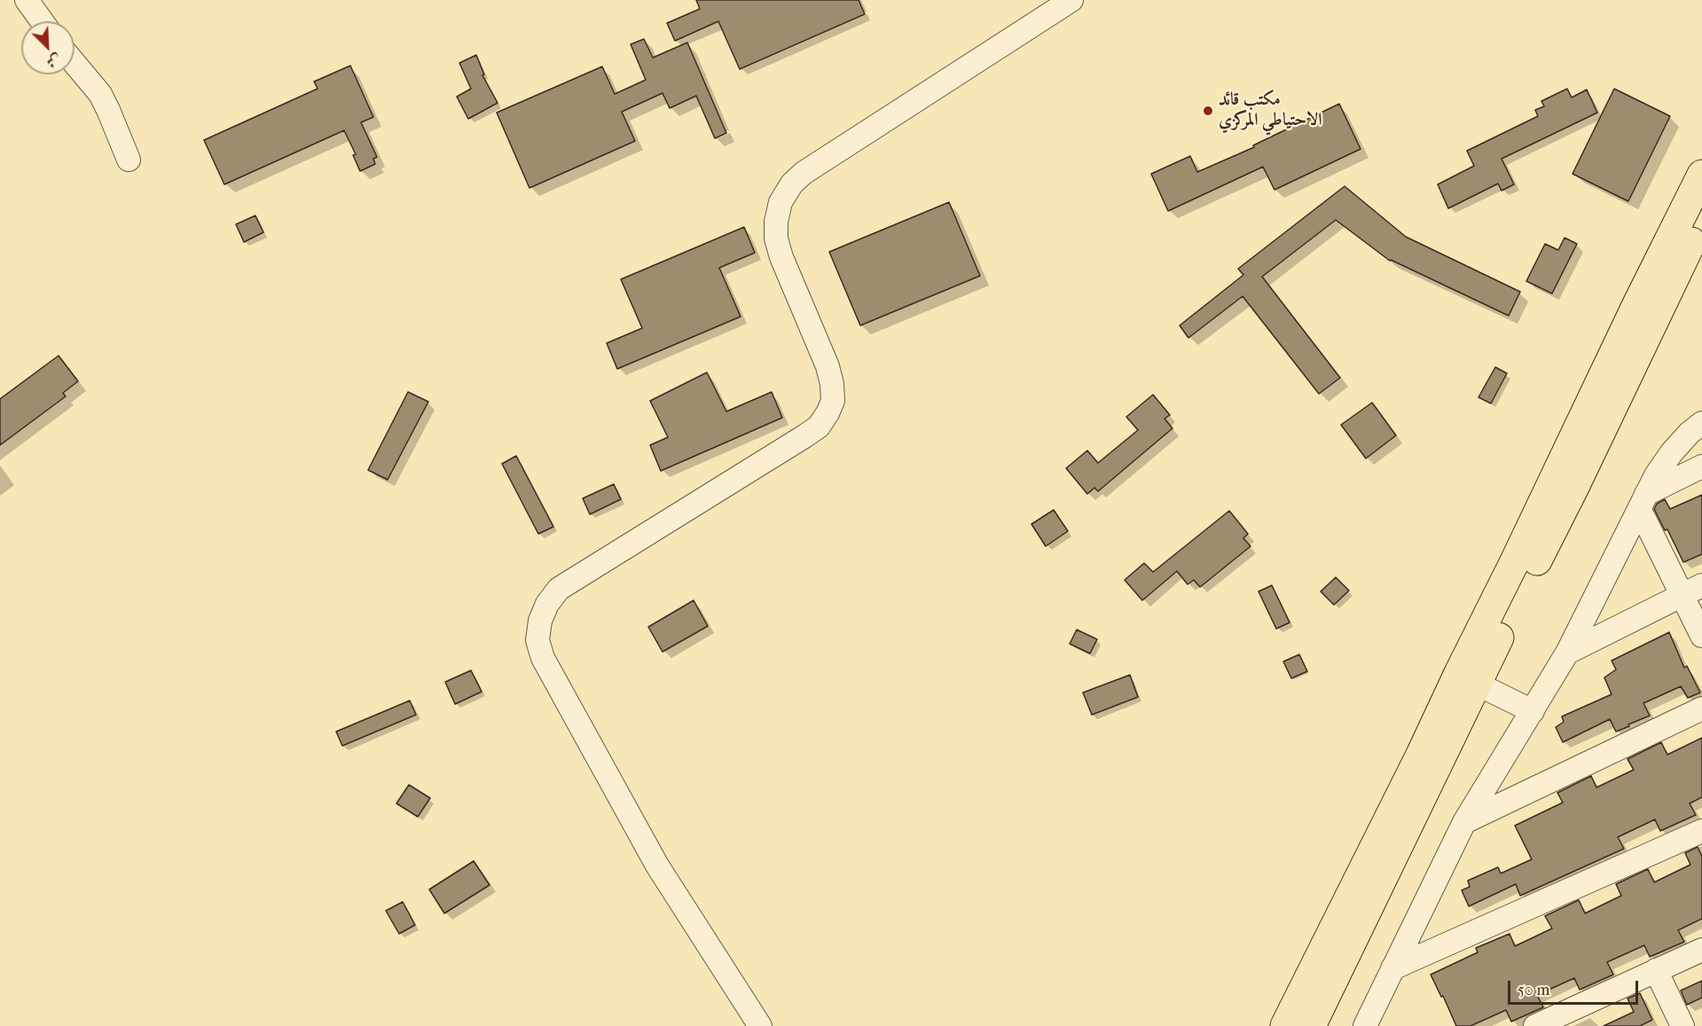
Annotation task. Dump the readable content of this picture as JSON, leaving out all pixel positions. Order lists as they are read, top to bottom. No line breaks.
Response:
{"places":["مكتب قائد الاحتياطي المركزي"],"scale_bar":"50 m","north":"bottom right"}
